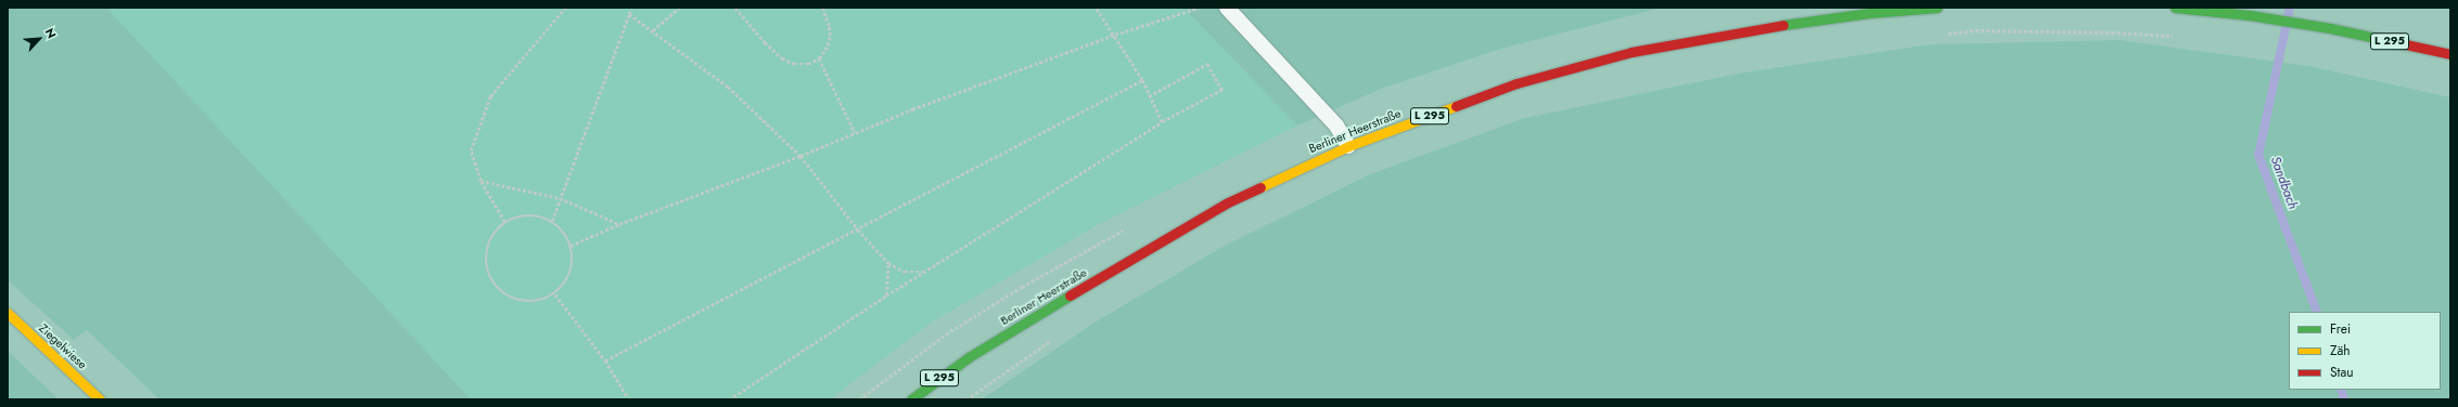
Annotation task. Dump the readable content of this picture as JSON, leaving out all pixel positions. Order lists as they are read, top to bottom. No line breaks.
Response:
{"streets":{"main road":["L 295","Berliner Heerstraße","Ziegelwiese"]},"water":["Sandbach"],"legend":["Frei","Zäh","Stau"],"north":"top right"}
